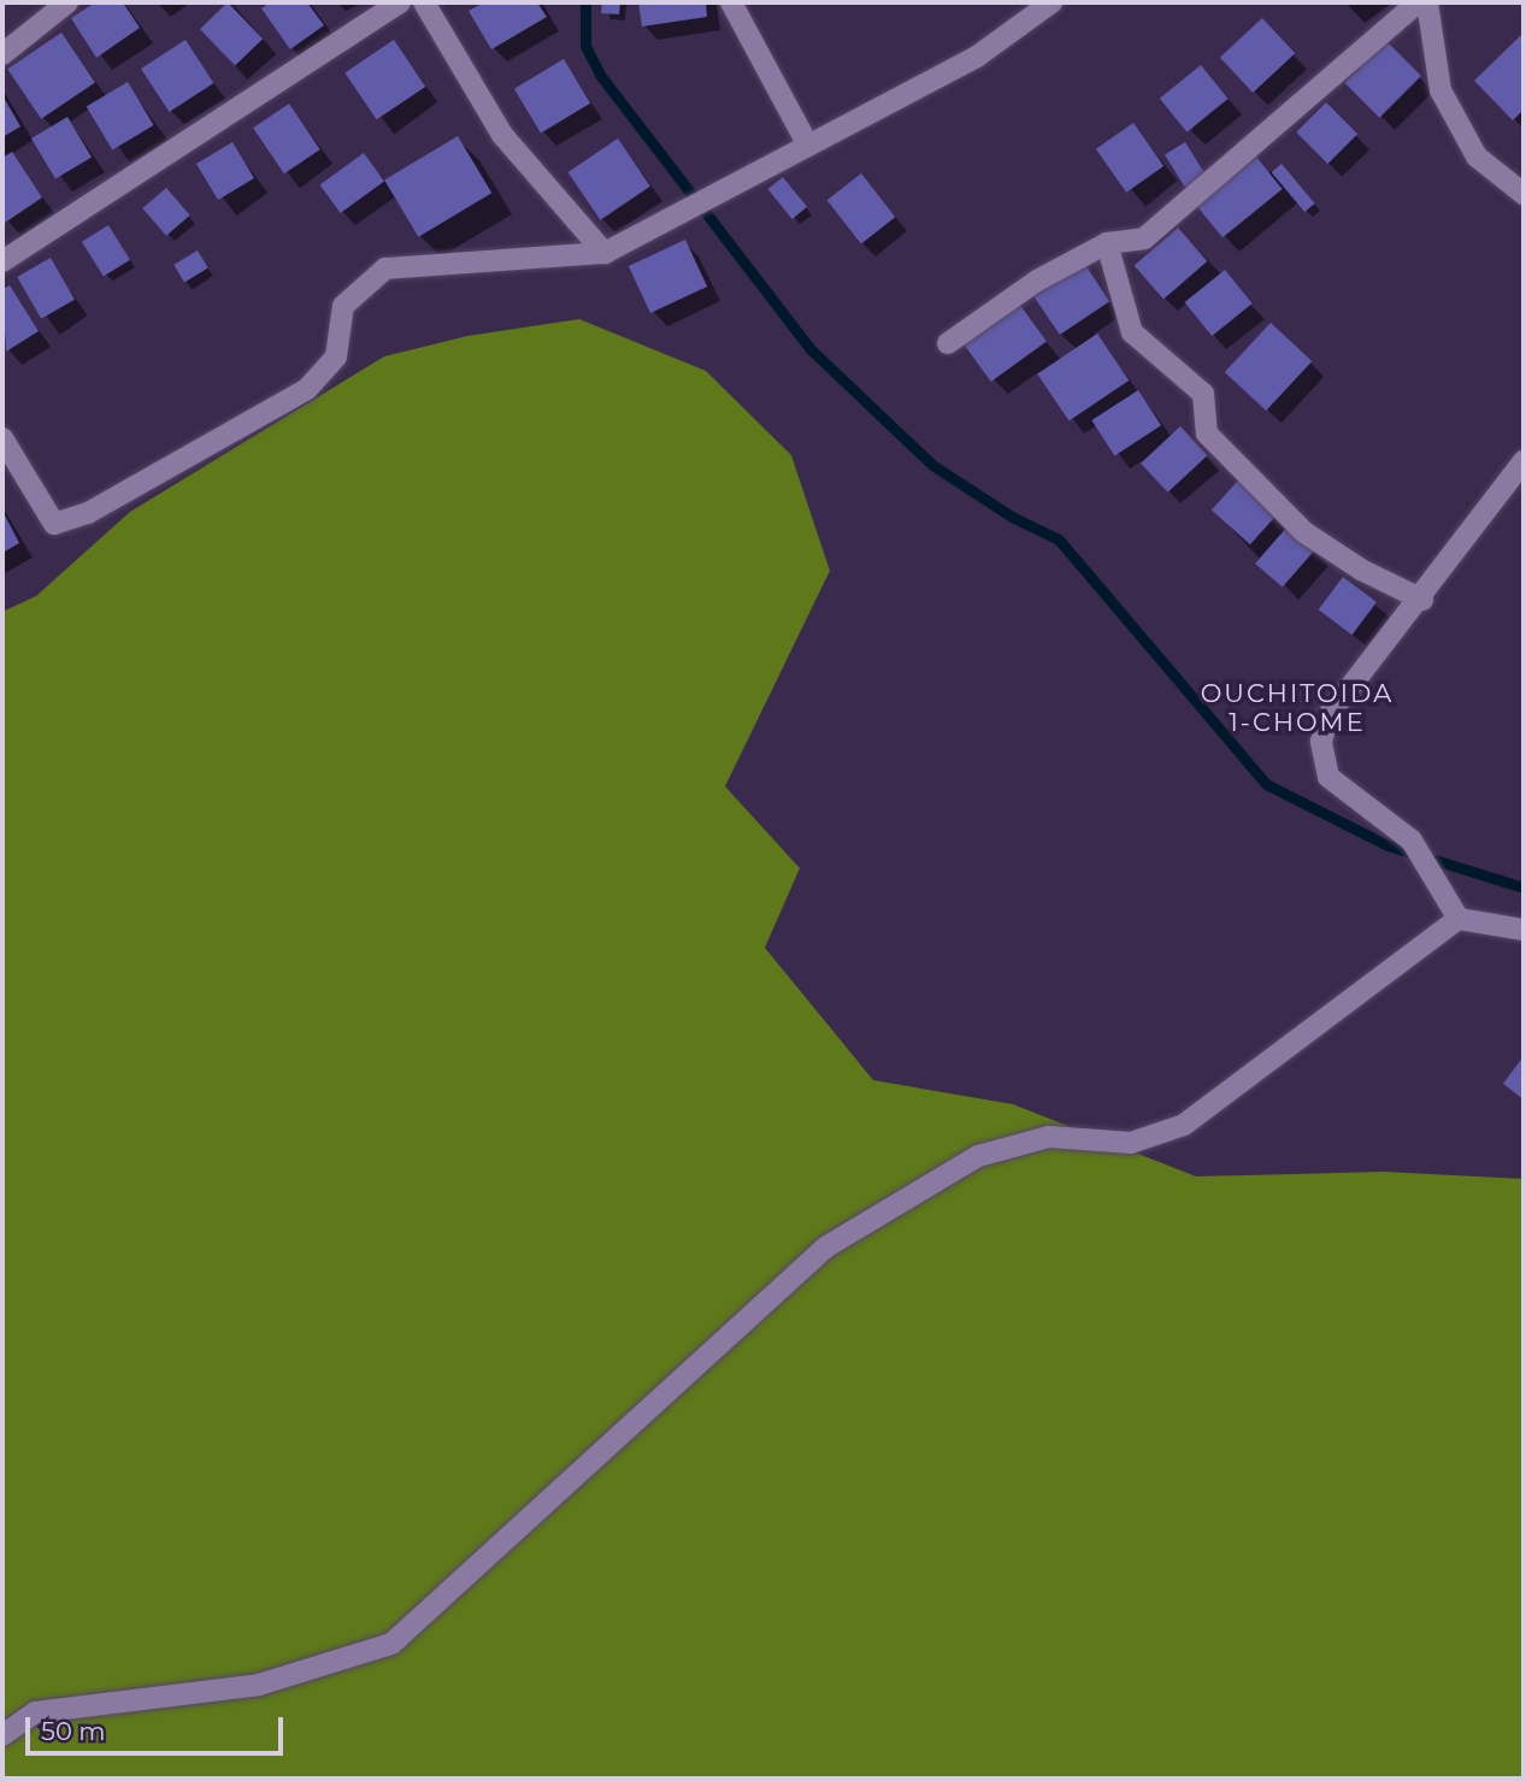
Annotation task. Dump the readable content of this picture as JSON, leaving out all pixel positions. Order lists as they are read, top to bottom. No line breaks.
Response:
{"districts":["OUCHITOIDA 1-CHOME"],"scale_bar":"50 m"}
